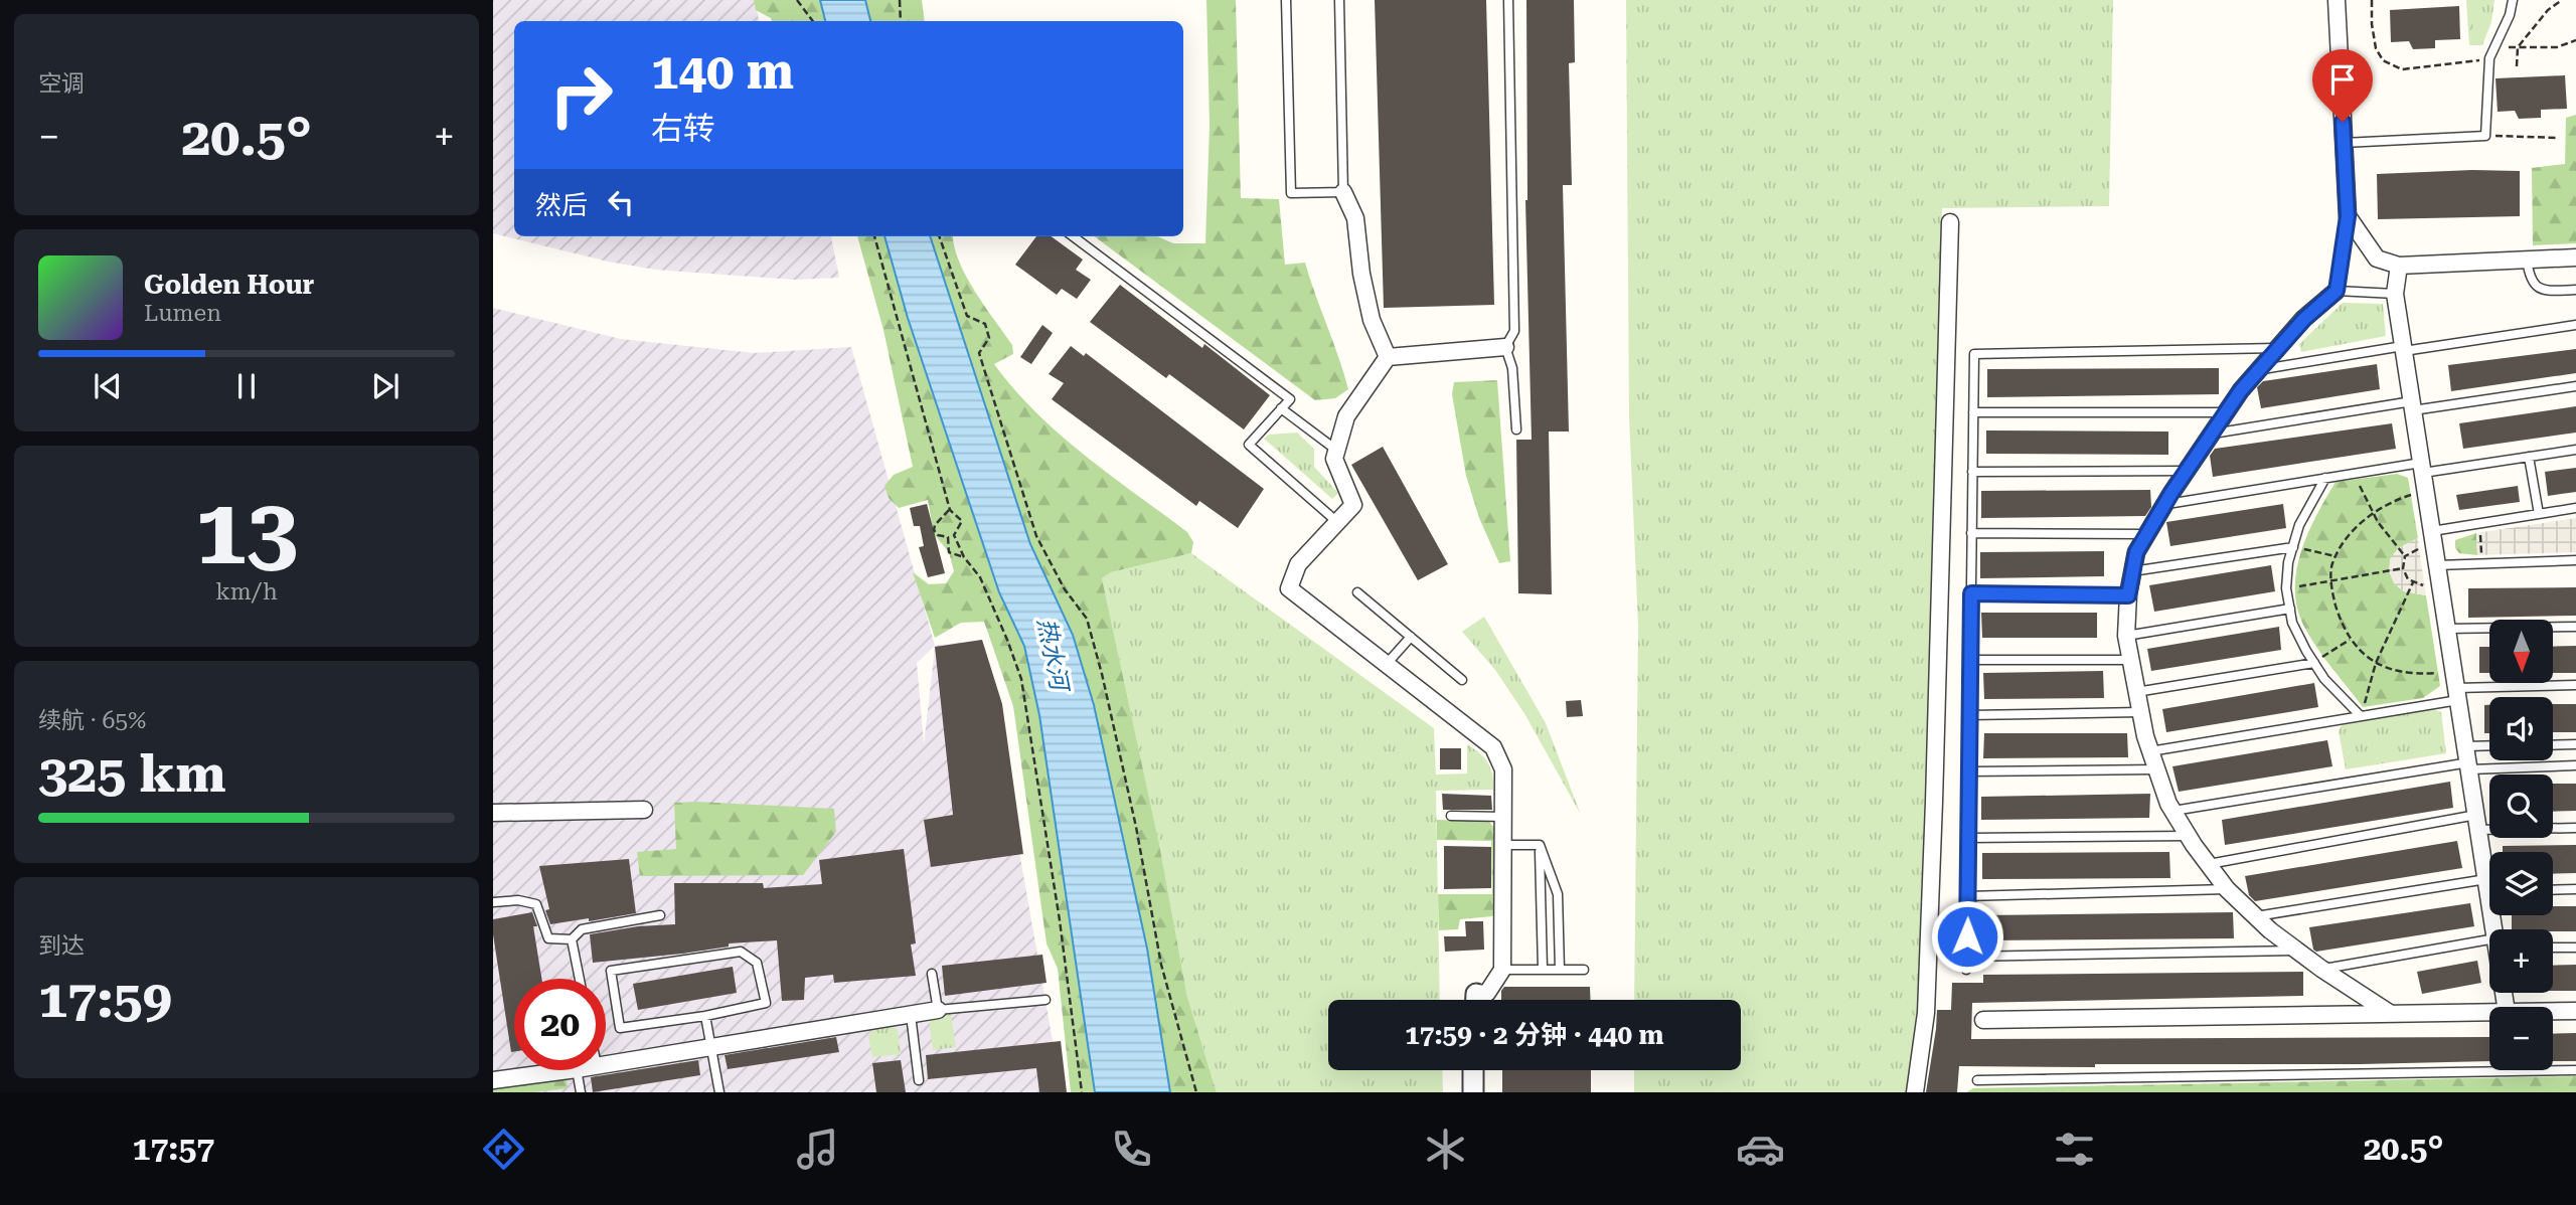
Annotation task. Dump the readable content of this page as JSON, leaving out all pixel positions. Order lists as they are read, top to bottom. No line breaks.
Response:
{"water":["热水河"],"north":"bottom","page":{"tile":["空调",["13","km/h"],["续航 · 65%","325 km"],["到达","17:59"]],"turn":["140 m","右转"],"heat":["−","20.5°","+"],"then":"然后","song":["Golden Hour","Lumen"],"map_buttons":["+","−"],"limit":"20","trip":"17:59 · 2 分钟 · 440 m","tabs":["17:57","20.5°"]}}
